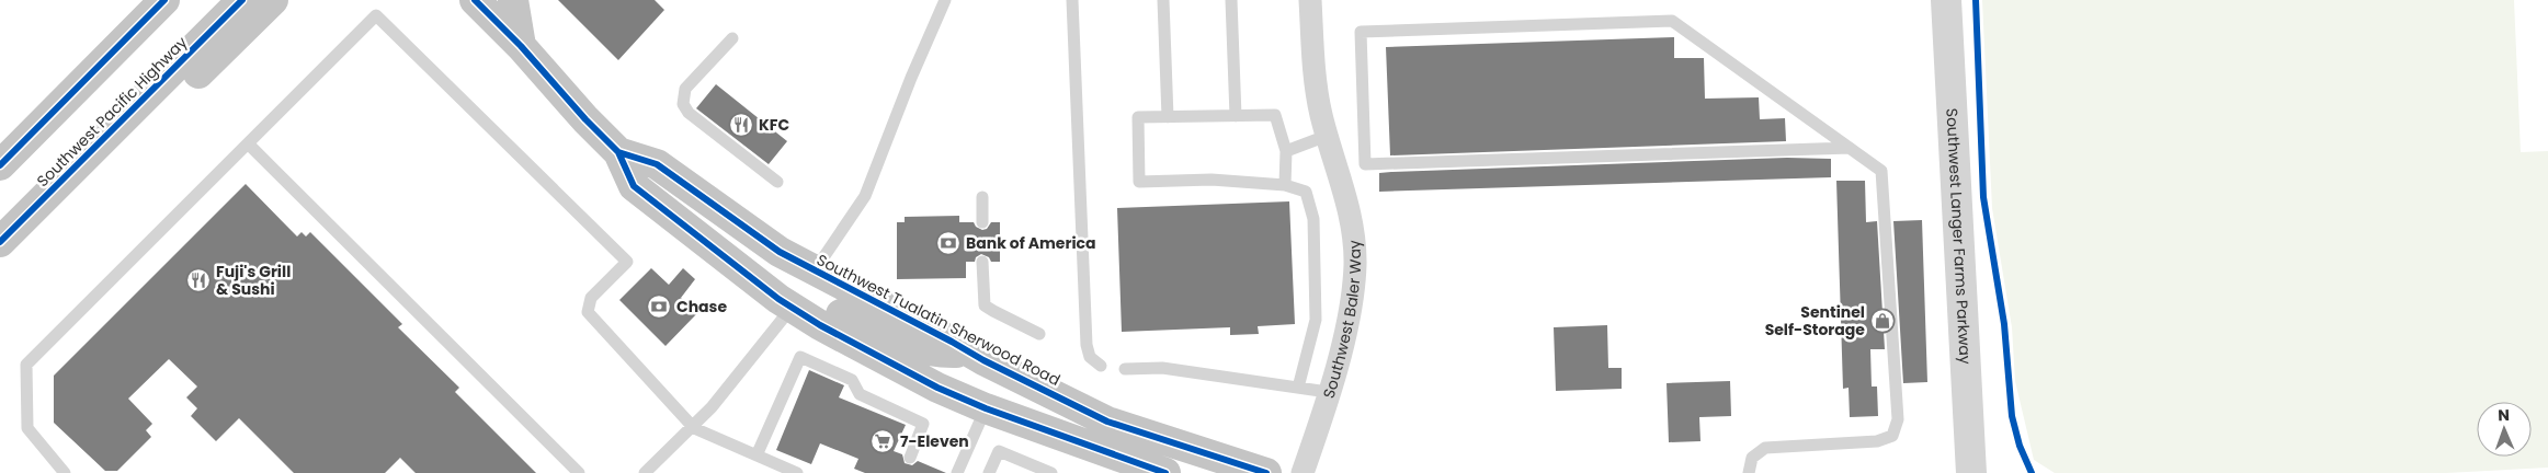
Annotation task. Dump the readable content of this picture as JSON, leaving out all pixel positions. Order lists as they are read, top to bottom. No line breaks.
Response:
{"streets":{"highway":["Southwest Pacific Highway","Southwest Tualatin Sherwood Road"],"street":["Southwest Langer Farms Parkway","Southwest Baler Way"]},"places":{"restaurant":["KFC","Fuji's Grill & Sushi"],"bank":["Bank of America","Chase"],"shop":["Sentinel Self-Storage"],"supermarket":["7-Eleven"]},"north":"top"}
